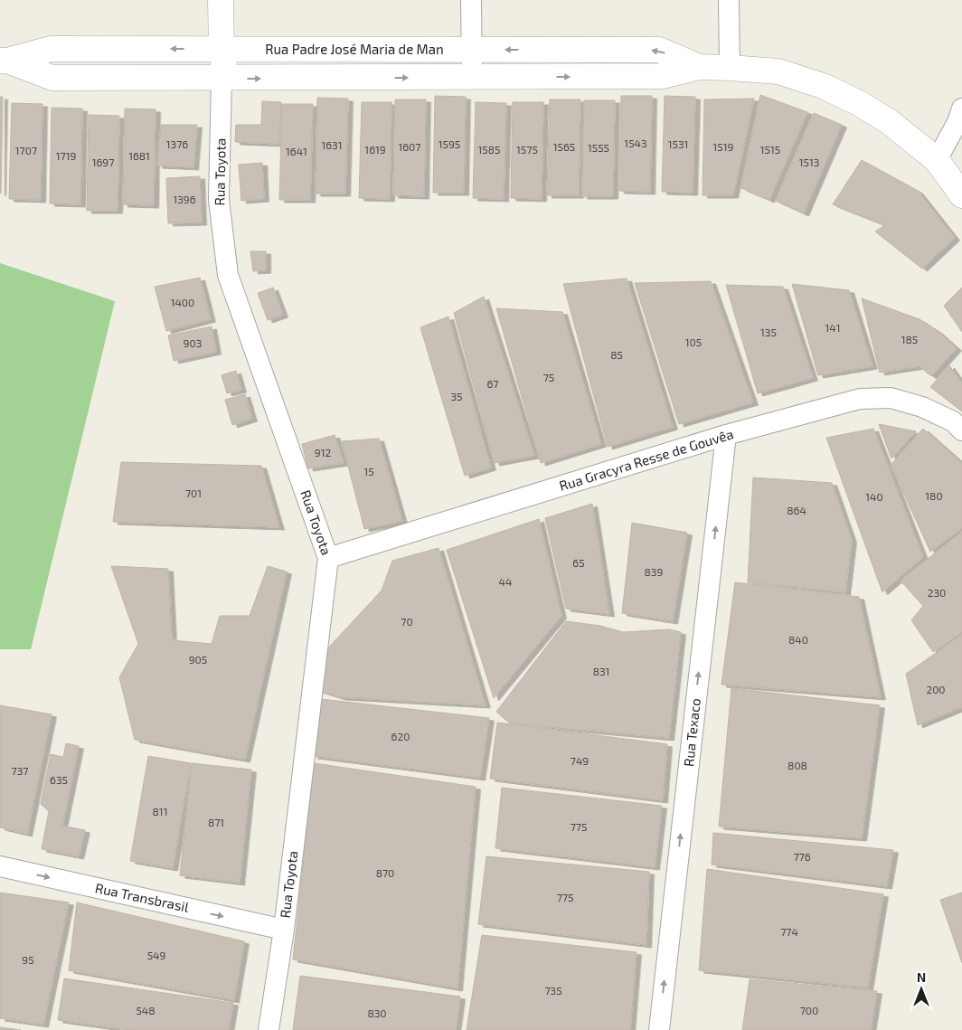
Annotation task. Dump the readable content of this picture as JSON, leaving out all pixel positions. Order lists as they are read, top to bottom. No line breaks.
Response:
{"streets":{"street":["Rua Padre José Maria de Man","Rua Toyota","Rua Gracyra Resse de Gouvêa","Rua Texaco","Rua Transbrasil"]},"crossings":[["Rua Padre José Maria de Man","Rua Toyota"],["Rua Toyota","Rua Gracyra Resse de Gouvêa"],["Rua Toyota","Rua Transbrasil"],["Rua Gracyra Resse de Gouvêa","Rua Texaco"]],"one_way":["Rua Texaco","Rua Transbrasil"],"house_numbers":["1543","1376","1595","1531","1631","1607","1565","1519","1555","1619","1585","1575","1515","1707","1641","1719","1681","1697","1513","1396","1400","141","135","185","105","903","85","75","67","35","912","15","701","180","140","864","65","839","44","230","70","840","905","831","200","620","749","808","737","635","811","871","775","776","870","775","774","549","95","735","548","700","830"],"north":"top"}
